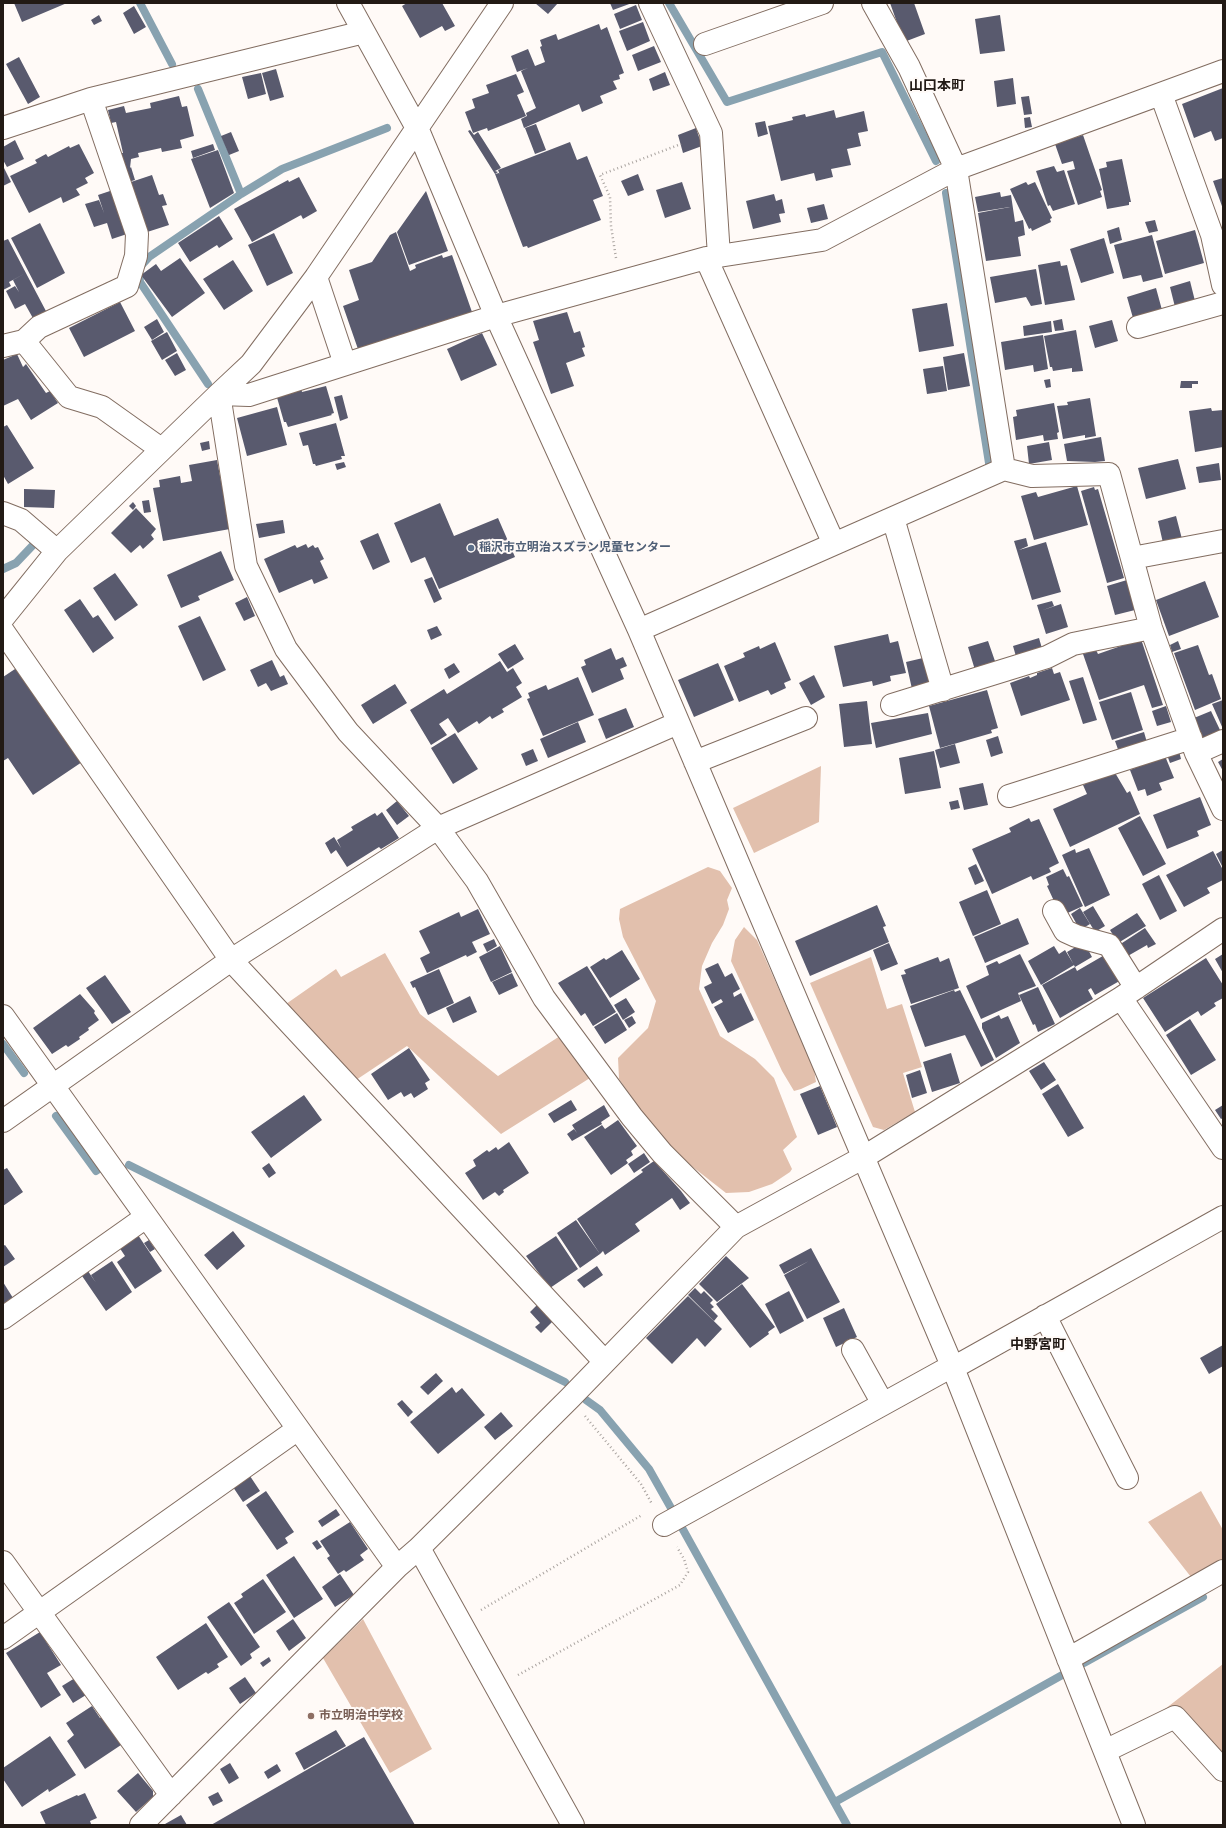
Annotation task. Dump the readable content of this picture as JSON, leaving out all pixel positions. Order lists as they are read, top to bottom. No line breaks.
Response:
{"districts":["山口本町","中野宮町"],"places":["稲沢市立明治スズラン児童センター","市立明治中学校"]}
